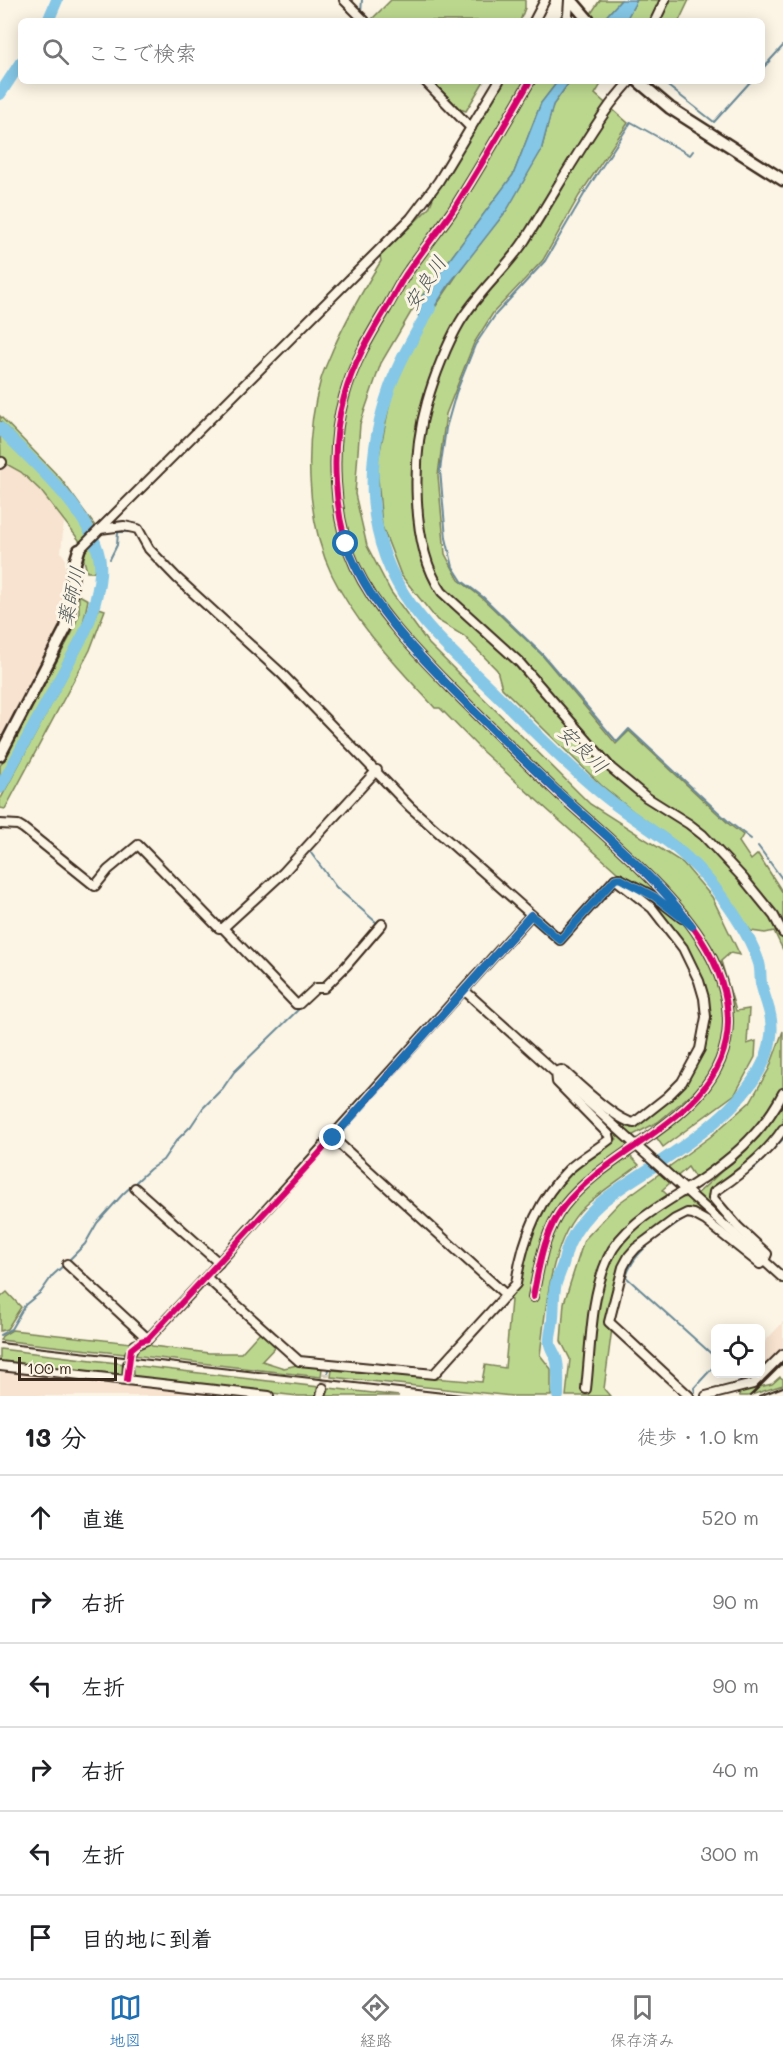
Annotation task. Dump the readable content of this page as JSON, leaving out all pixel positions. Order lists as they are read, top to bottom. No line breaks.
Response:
{"water":["安良川","薬師川"],"scale_bar":"100 m","page":{"search":"ここで検索","scale":"100 m","heading":["13 分","徒歩 · 1.0 km"],"list":[["直進","520 m"],["右折","90 m"],["左折","90 m"],["右折","40 m"],["左折","300 m"],"目的地に到着"],"nav":["地図","経路","保存済み"]}}
